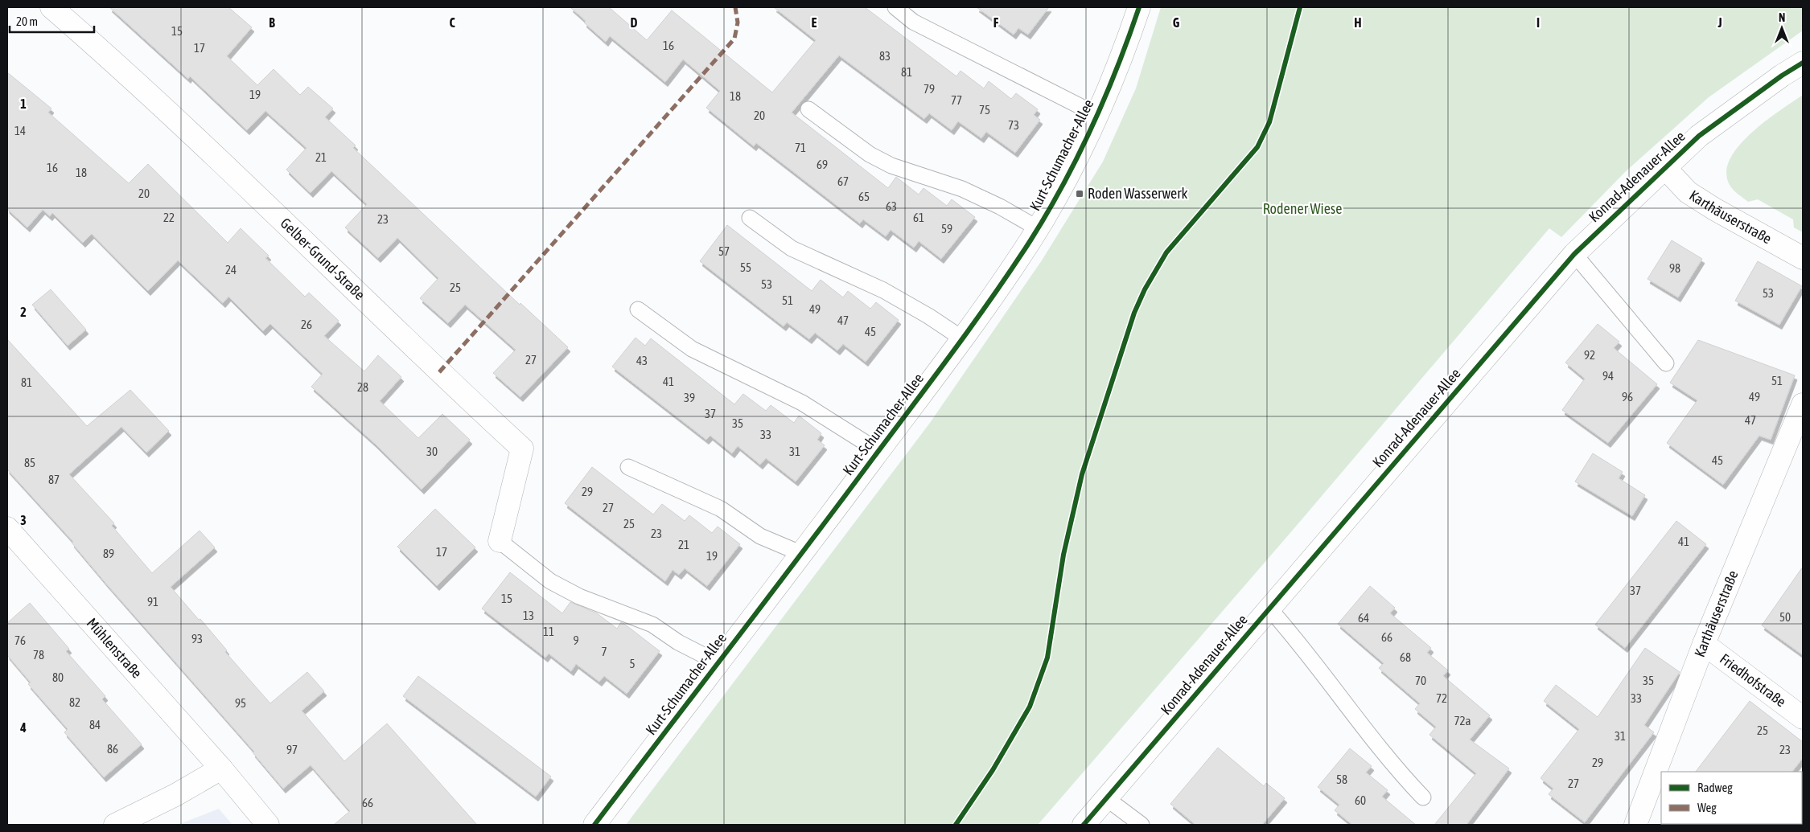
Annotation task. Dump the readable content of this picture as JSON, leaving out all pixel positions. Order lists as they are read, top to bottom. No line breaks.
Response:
{"streets":{"street":["Kurt-Schumacher-Allee","Konrad-Adenauer-Allee","Karthäuserstraße","Gelber-Grund-Straße","Mühlenstraße","Friedhofstraße"]},"crossings":[["Kurt-Schumacher-Allee","Gelber-Grund-Straße"],["Konrad-Adenauer-Allee","Karthäuserstraße"],["Karthäuserstraße","Friedhofstraße"]],"parks":["Rodener Wiese"],"places":{"transit":["Roden Wasserwerk"]},"house_numbers":["15","16","17","83","81","79","19","18","77","75","20","73","14","71","21","69","16","18","67","20","65","63","22","61","23","59","57","55","98","24","53","25","53","51","49","47","26","45","92","27","43","94","51","41","81","28","96","49","39","37","47","35","33","30","31","45","85","87","29","27","25","23","41","21","17","89","19","37","15","91","13","50","64","11","66","93","76","9","7","78","68","5","80","70","35","72","33","82","95","72a","84","25","31","86","97","23","29","58","27","60","66"],"legend":["Radweg","Weg"],"scale_bar":"20 m","north":"top","grid":{"columns":["B","C","D","E","F","G","H","I","J"],"rows":["1","2","3","4"]}}
